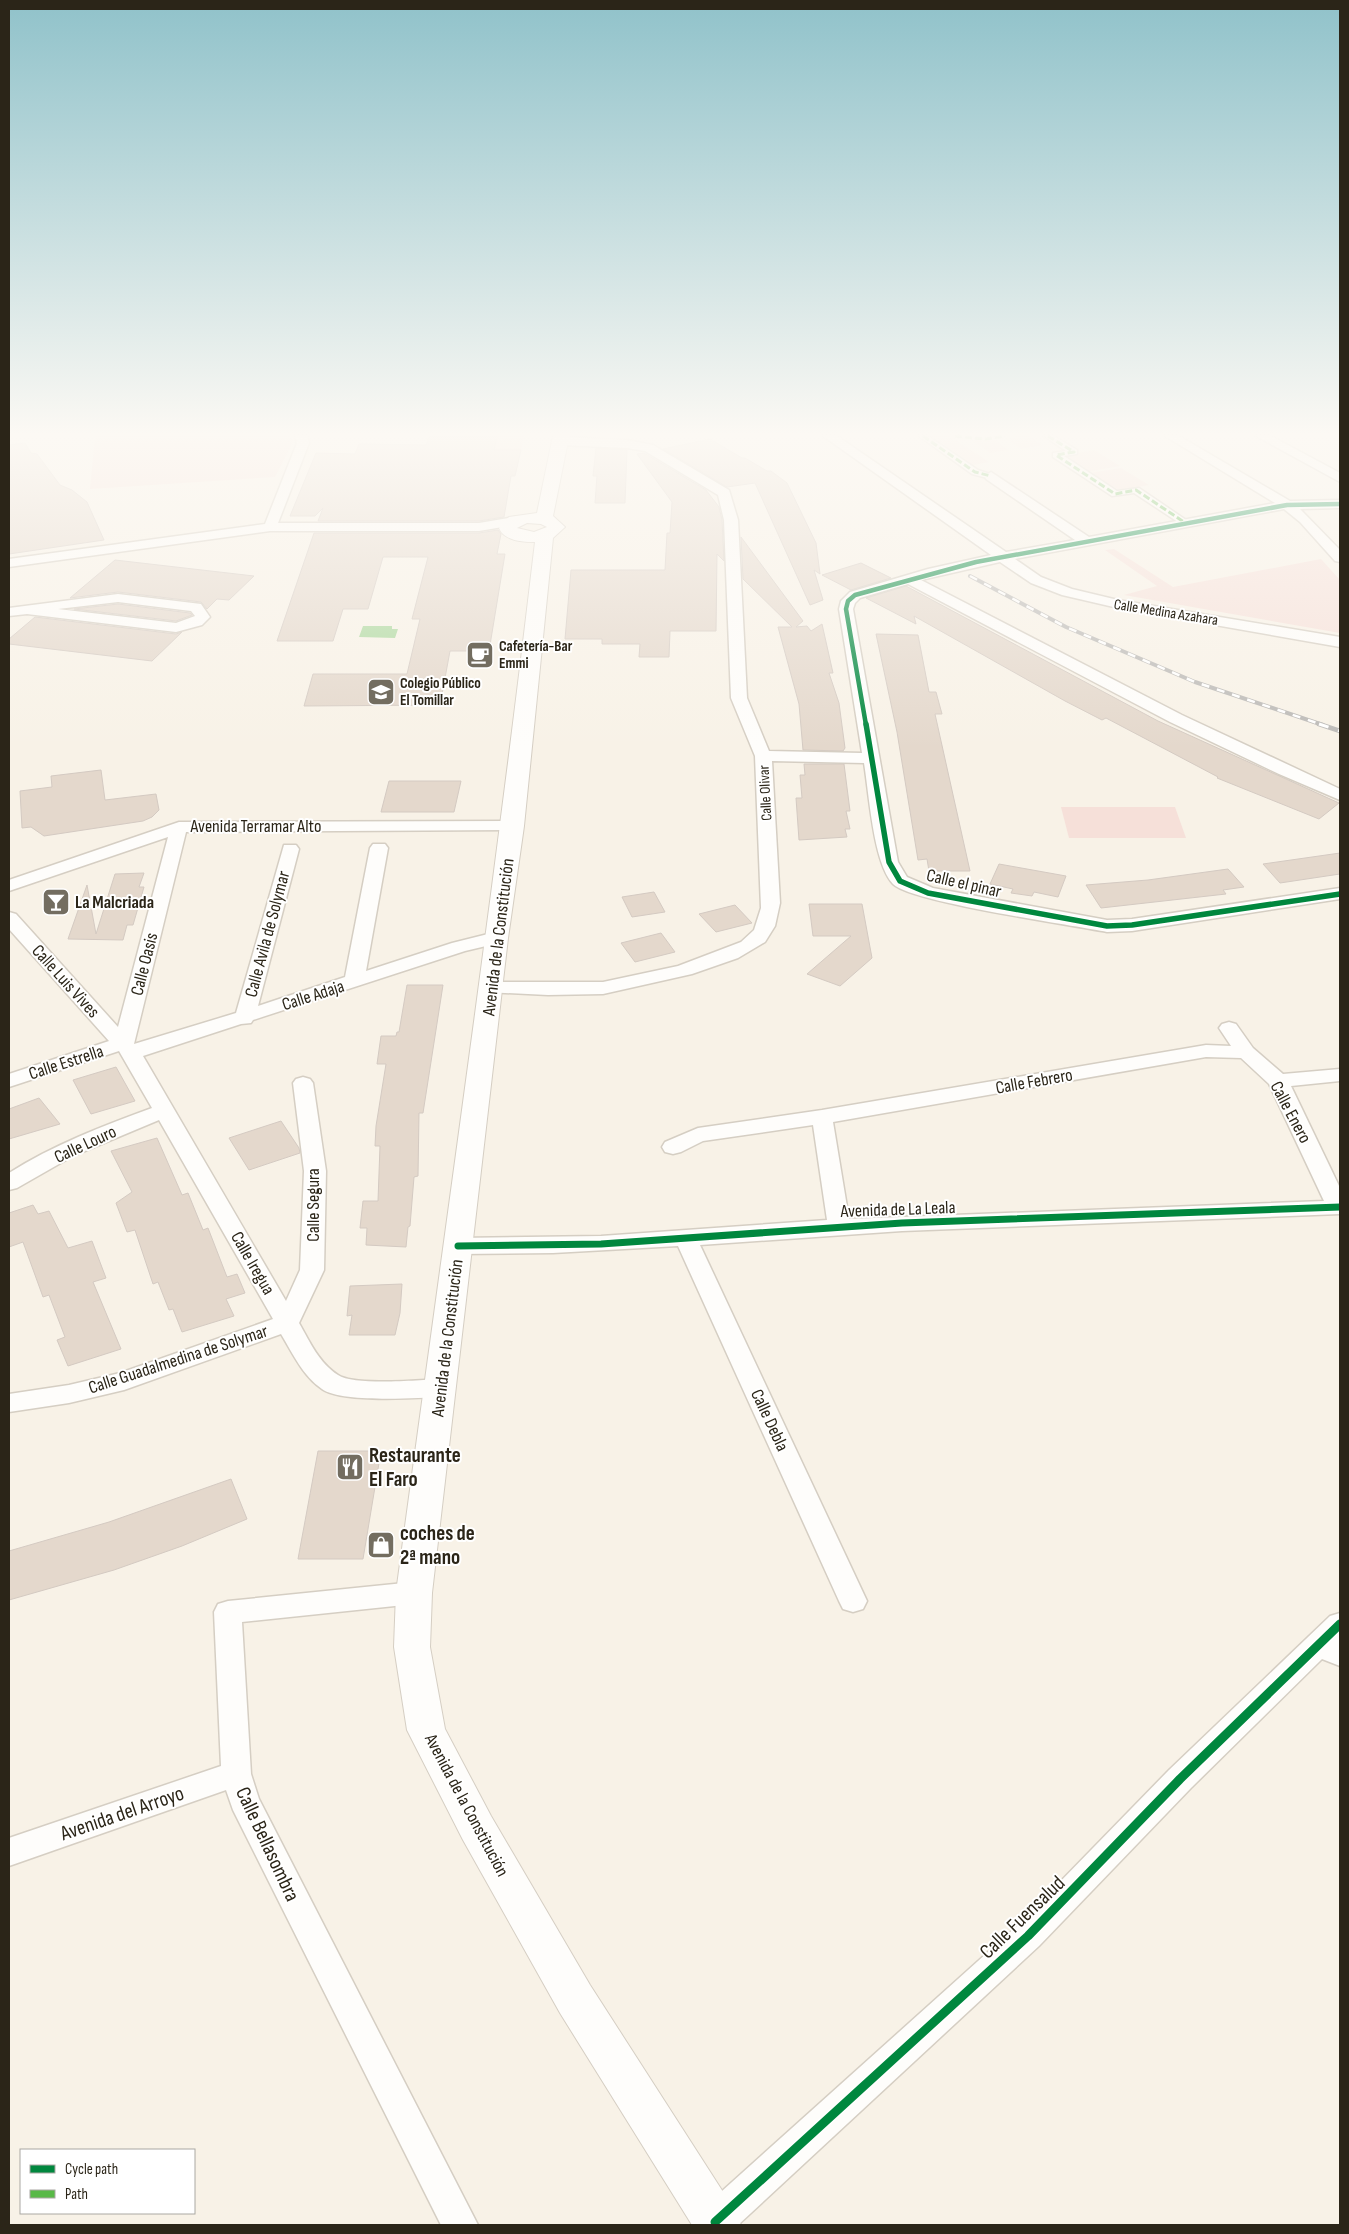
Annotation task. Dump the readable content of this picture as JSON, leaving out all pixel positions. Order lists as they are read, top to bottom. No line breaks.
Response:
{"streets":{"main road":["Avenida de la Constitución"],"street":["Calle Medina Azahara","Calle Olivar","Avenida Terramar Alto","Calle el pinar","Calle Avila de Solymar","Calle Oasis","Calle Luis Vives","Calle Adaja","Calle Estrella","Calle Febrero","Calle Enero","Calle Louro","Calle Segura","Avenida de La Leala","Calle Iregua","Calle Guadalmedina de Solymar","Calle Debla","Avenida del Arroyo","Calle Bellasombra","Calle Fuensalud"]},"crossings":[["Calle Medina Azahara","Calle el pinar"],["Calle Olivar","Avenida de la Constitución"],["Avenida Terramar Alto","Avenida de la Constitución"],["Avenida Terramar Alto","Calle Oasis"],["Calle Avila de Solymar","Calle Adaja"],["Avenida de la Constitución","Calle Adaja"],["Avenida de la Constitución","Avenida de La Leala"],["Avenida de la Constitución","Calle Iregua"],["Avenida de la Constitución","Calle Bellasombra"],["Avenida de la Constitución","Calle Fuensalud"],["Calle Oasis","Calle Luis Vives"],["Calle Oasis","Calle Adaja"],["Calle Oasis","Calle Estrella"],["Calle Oasis","Calle Iregua"],["Calle Luis Vives","Calle Adaja"],["Calle Luis Vives","Calle Estrella"],["Calle Luis Vives","Calle Iregua"],["Calle Adaja","Calle Estrella"],["Calle Adaja","Calle Iregua"],["Calle Estrella","Calle Iregua"],["Calle Febrero","Calle Enero"],["Calle Enero","Avenida de La Leala"],["Calle Louro","Calle Iregua"],["Calle Segura","Calle Iregua"],["Calle Segura","Calle Guadalmedina de Solymar"],["Avenida de La Leala","Calle Debla"],["Calle Iregua","Calle Guadalmedina de Solymar"],["Avenida del Arroyo","Calle Bellasombra"]],"places":{"cafe":["Cafetería-Bar Emmi"],"school or university":["Colegio Público El Tomillar"],"bar":["La Malcriada"],"restaurant":["Restaurante El Faro"],"shop":["coches de 2ª mano"]},"legend":["Cycle path","Path"]}
